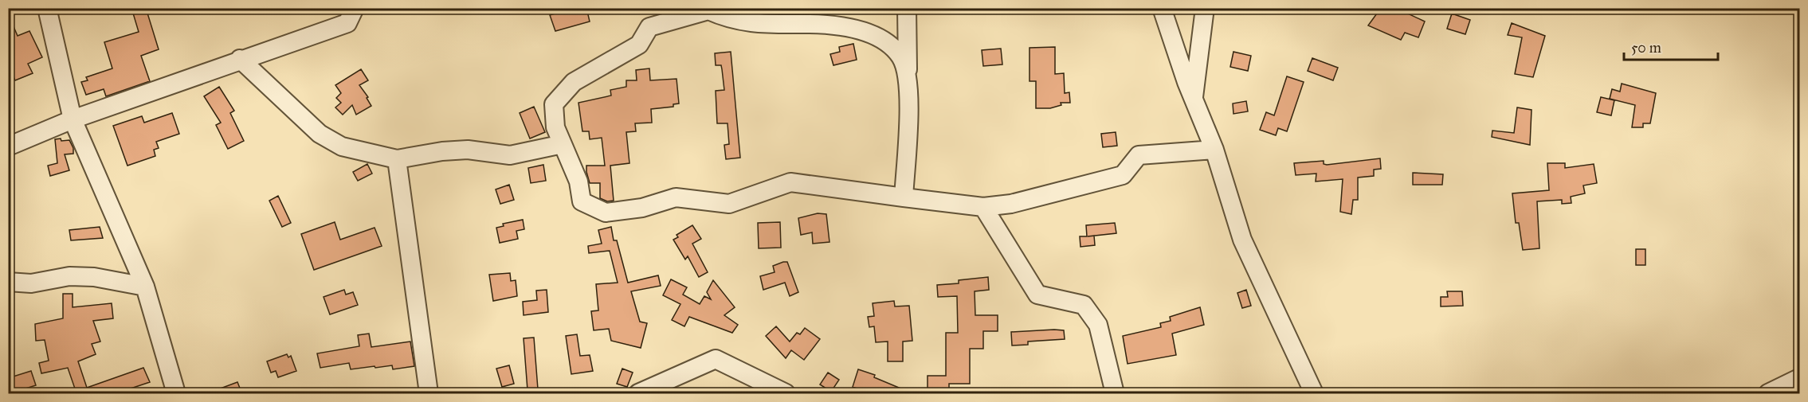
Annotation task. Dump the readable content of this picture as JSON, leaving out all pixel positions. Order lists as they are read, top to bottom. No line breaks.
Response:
{"scale_bar":"50 m"}
